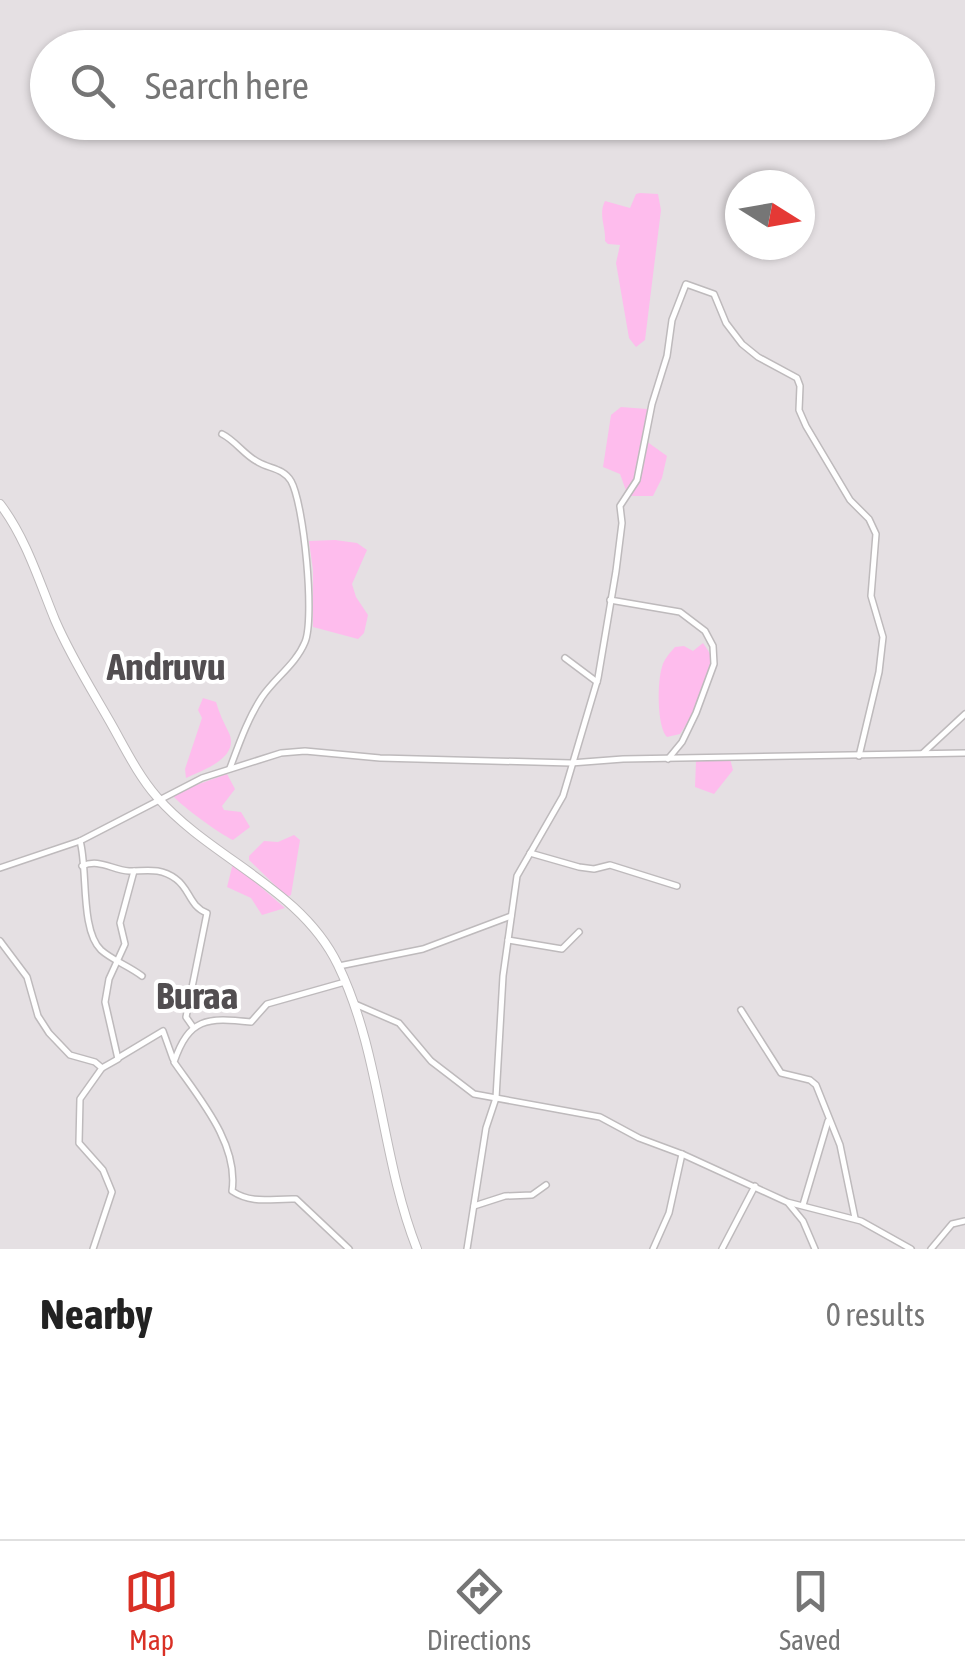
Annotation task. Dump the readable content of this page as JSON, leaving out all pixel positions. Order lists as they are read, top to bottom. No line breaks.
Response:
{"districts":["Andruvu","Buraa"],"north":"right","page":{"search":"Search here","heading":["Nearby","0 results"],"nav":["Map","Directions","Saved"]}}
